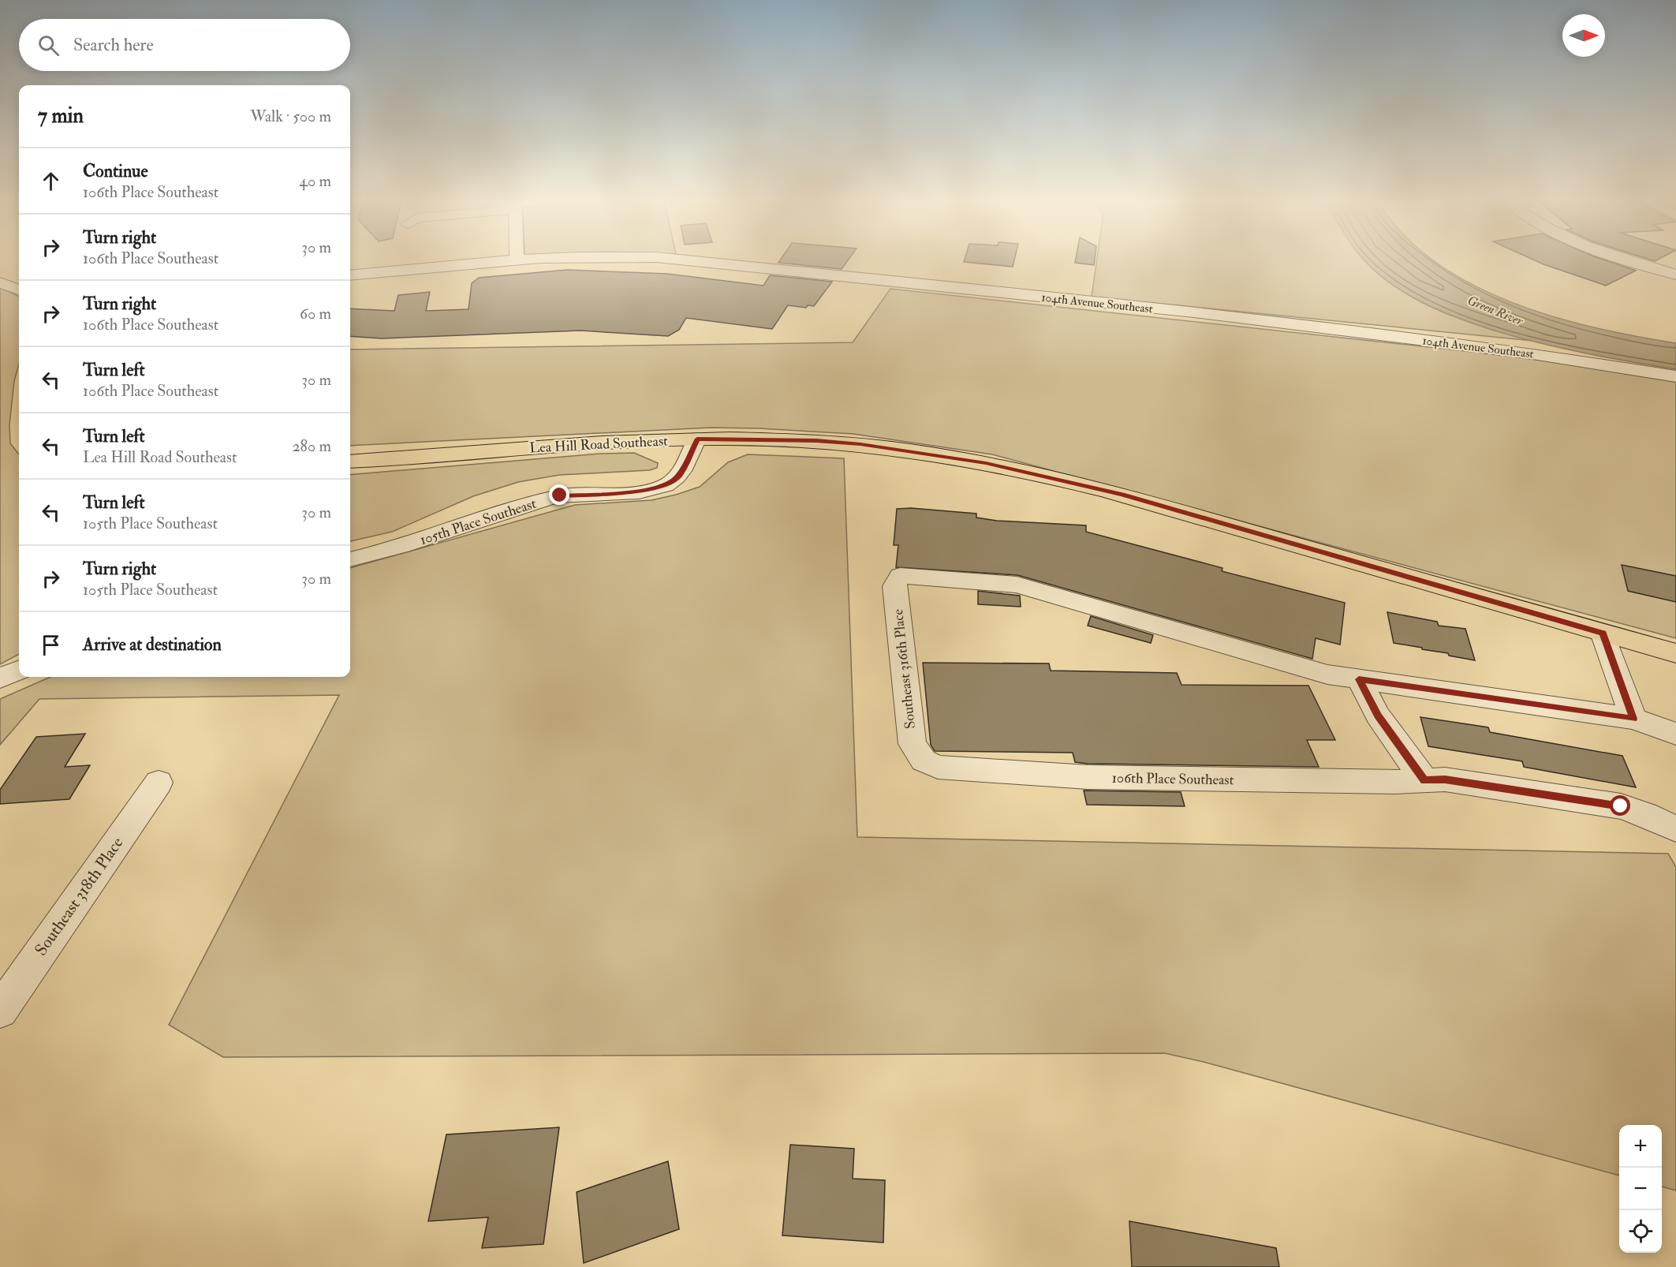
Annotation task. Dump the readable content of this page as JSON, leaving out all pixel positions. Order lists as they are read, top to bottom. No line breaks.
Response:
{"streets":{"main road":["Lea Hill Road Southeast"],"street":["104th Avenue Southeast","105th Place Southeast","Southeast 316th Place","106th Place Southeast","Southeast 318th Place"]},"crossings":[["Lea Hill Road Southeast","105th Place Southeast"],["Southeast 316th Place","106th Place Southeast"]],"water":["Green River"],"north":"right","page":{"search":"Search here","heading":["7 min","Walk · 500 m"],"list":[["Continue","106th Place Southeast","40 m"],["Turn right","106th Place Southeast","30 m"],["Turn right","106th Place Southeast","60 m"],["Turn left","106th Place Southeast","30 m"],["Turn left","Lea Hill Road Southeast","280 m"],["Turn left","105th Place Southeast","30 m"],["Turn right","105th Place Southeast","30 m"],"Arrive at destination"],"map_buttons":["+","−"]}}
